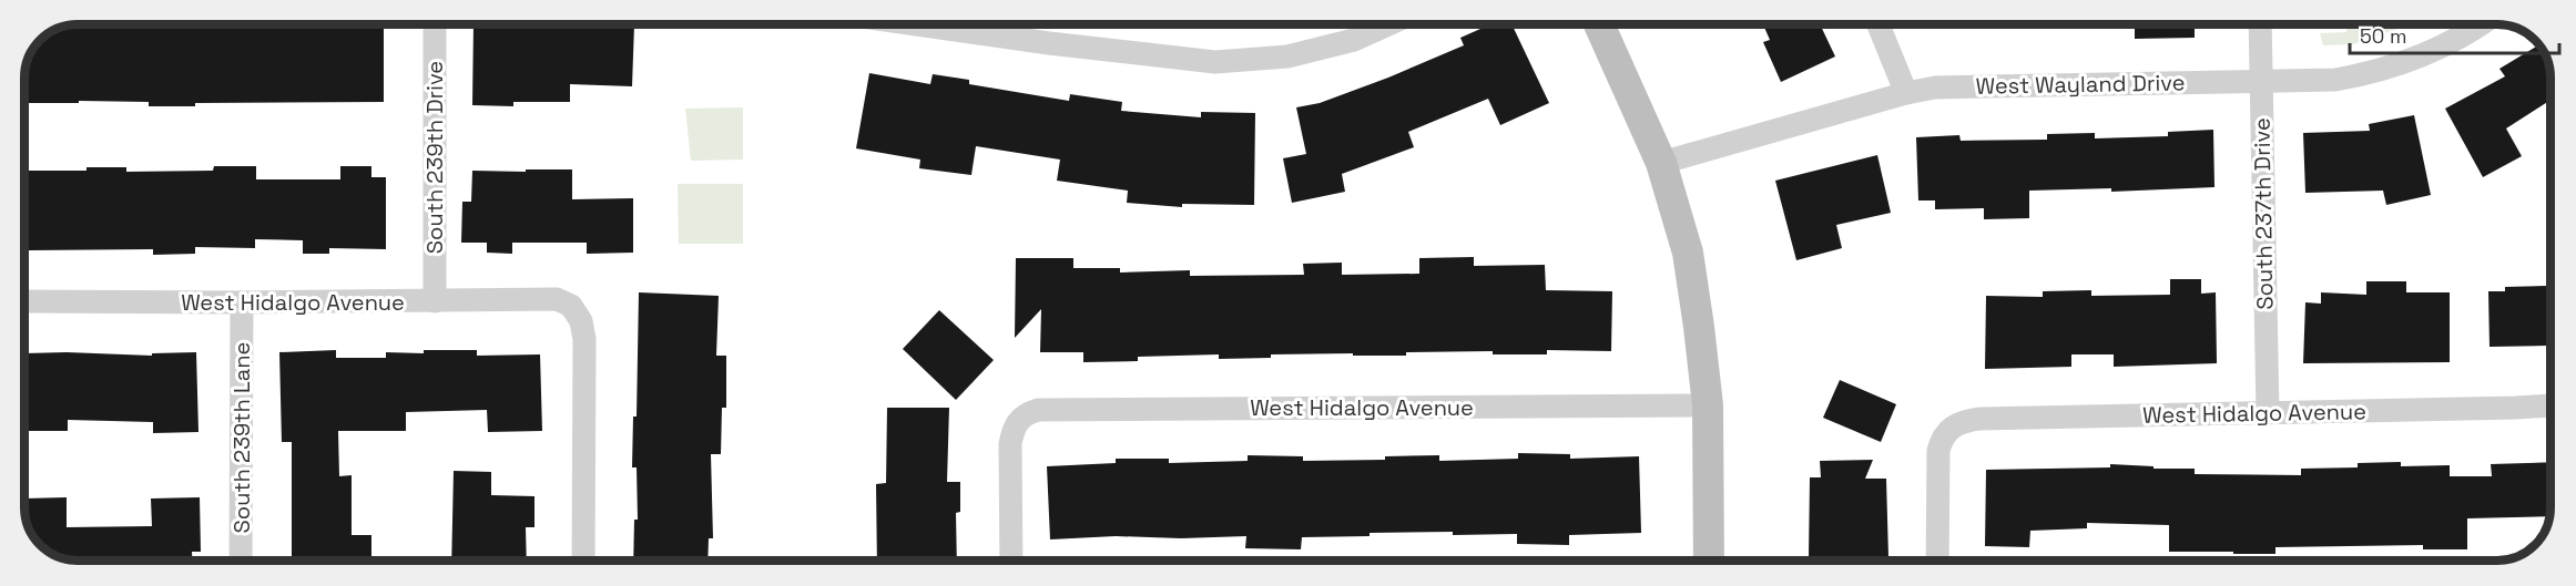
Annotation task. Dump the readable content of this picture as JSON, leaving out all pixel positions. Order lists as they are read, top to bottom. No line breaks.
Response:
{"streets":{"street":["West Wayland Drive","South 239th Drive","South 237th Drive","West Hidalgo Avenue","South 239th Lane"]},"crossings":[["West Wayland Drive","South 237th Drive"],["South 239th Drive","West Hidalgo Avenue"],["South 237th Drive","West Hidalgo Avenue"],["West Hidalgo Avenue","South 239th Lane"]],"scale_bar":"50 m"}
